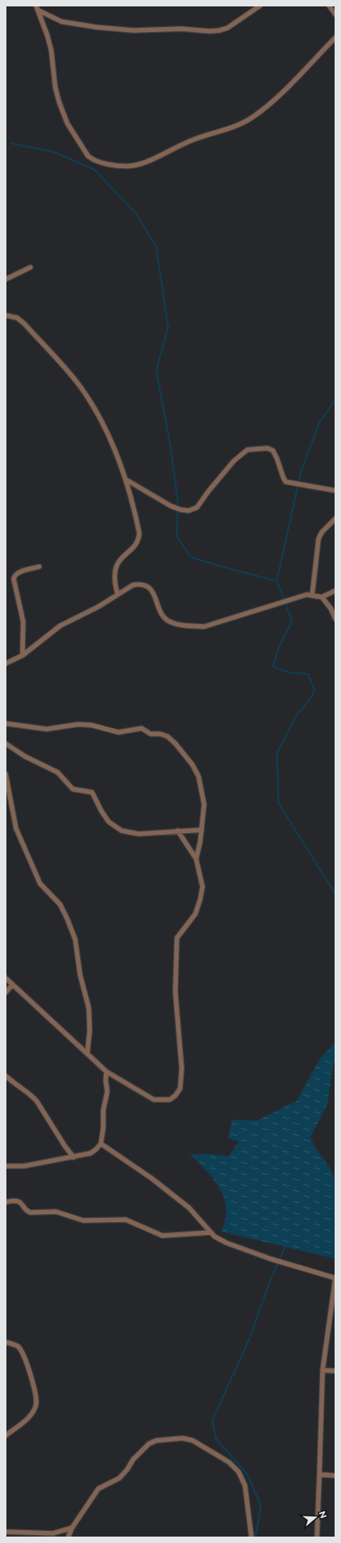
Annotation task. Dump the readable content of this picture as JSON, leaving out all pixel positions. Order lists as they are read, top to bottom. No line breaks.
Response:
{"north":"right"}
